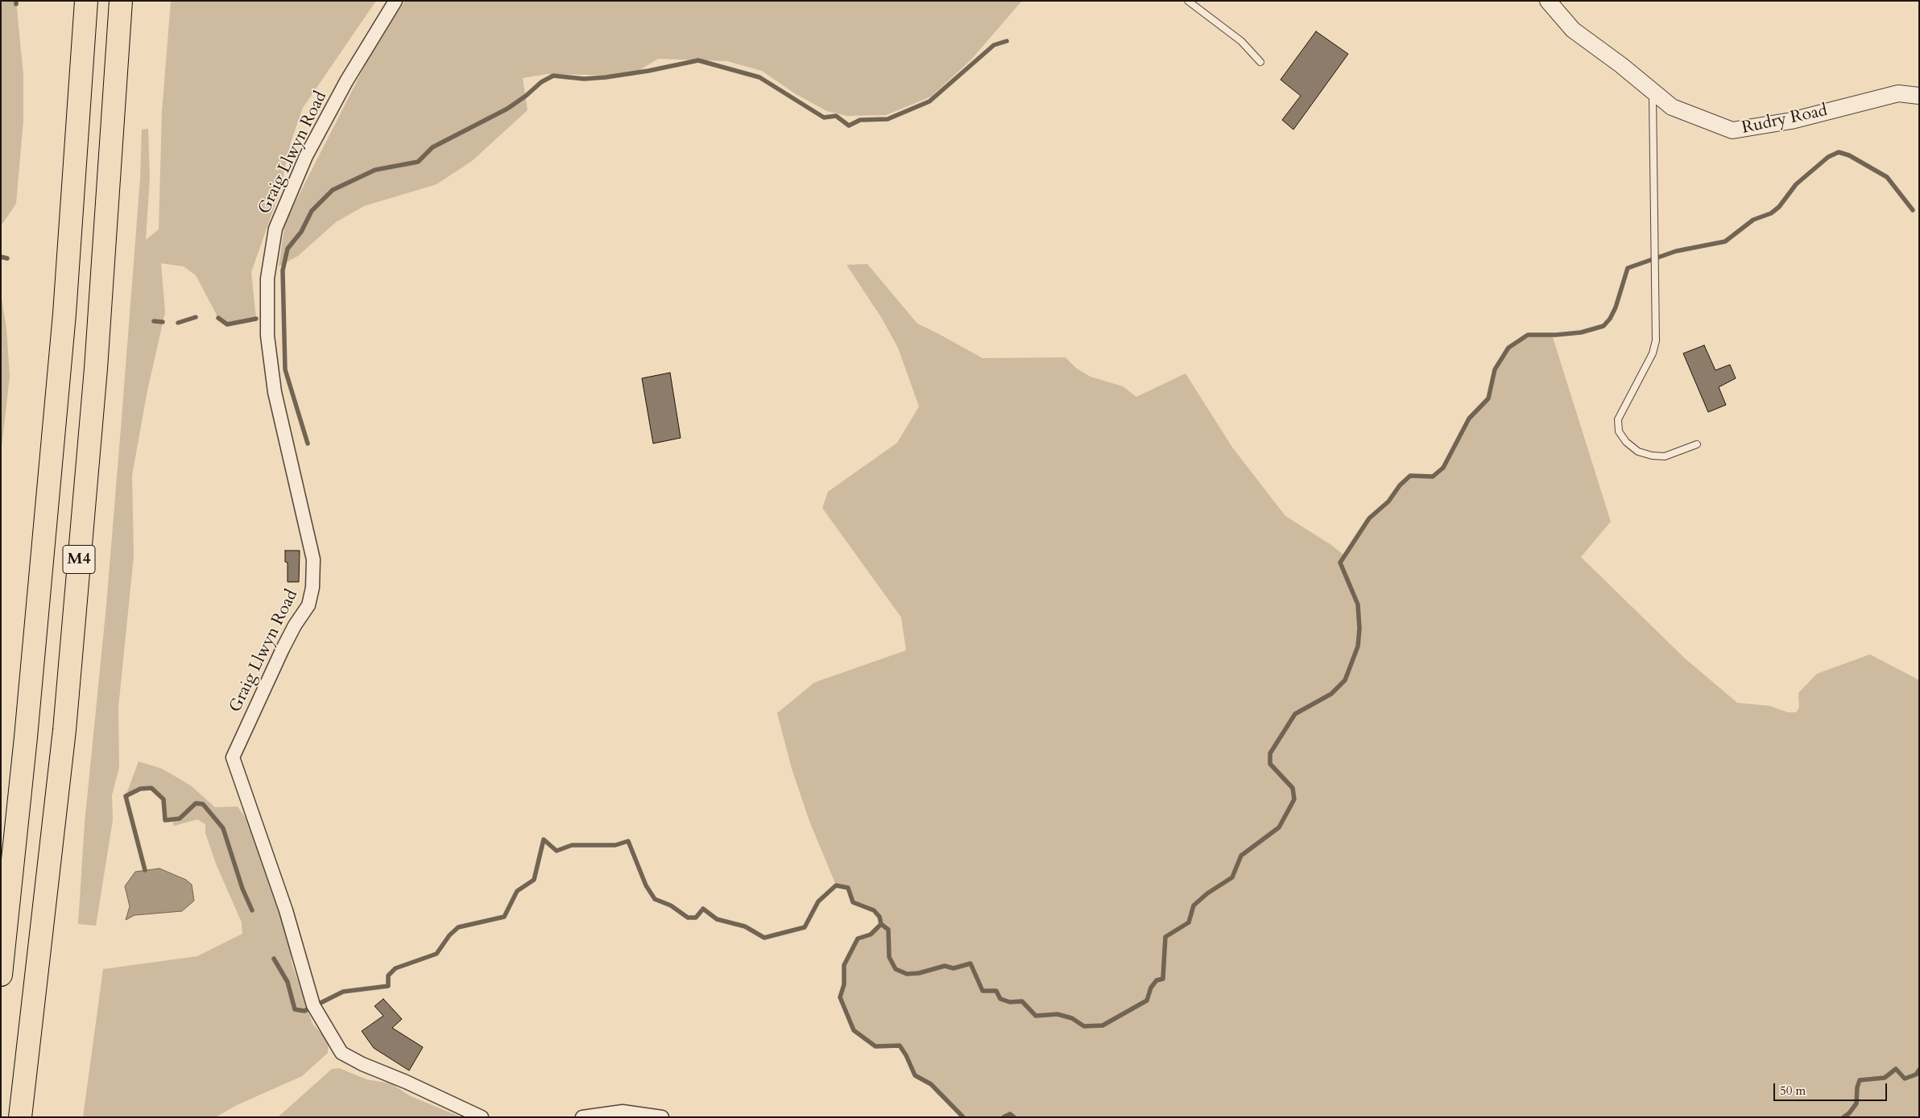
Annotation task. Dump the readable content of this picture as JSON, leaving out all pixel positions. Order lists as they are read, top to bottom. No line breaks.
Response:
{"streets":{"highway":["M4"],"street":["Rudry Road","Graig Llwyn Road"]},"scale_bar":"50 m"}
